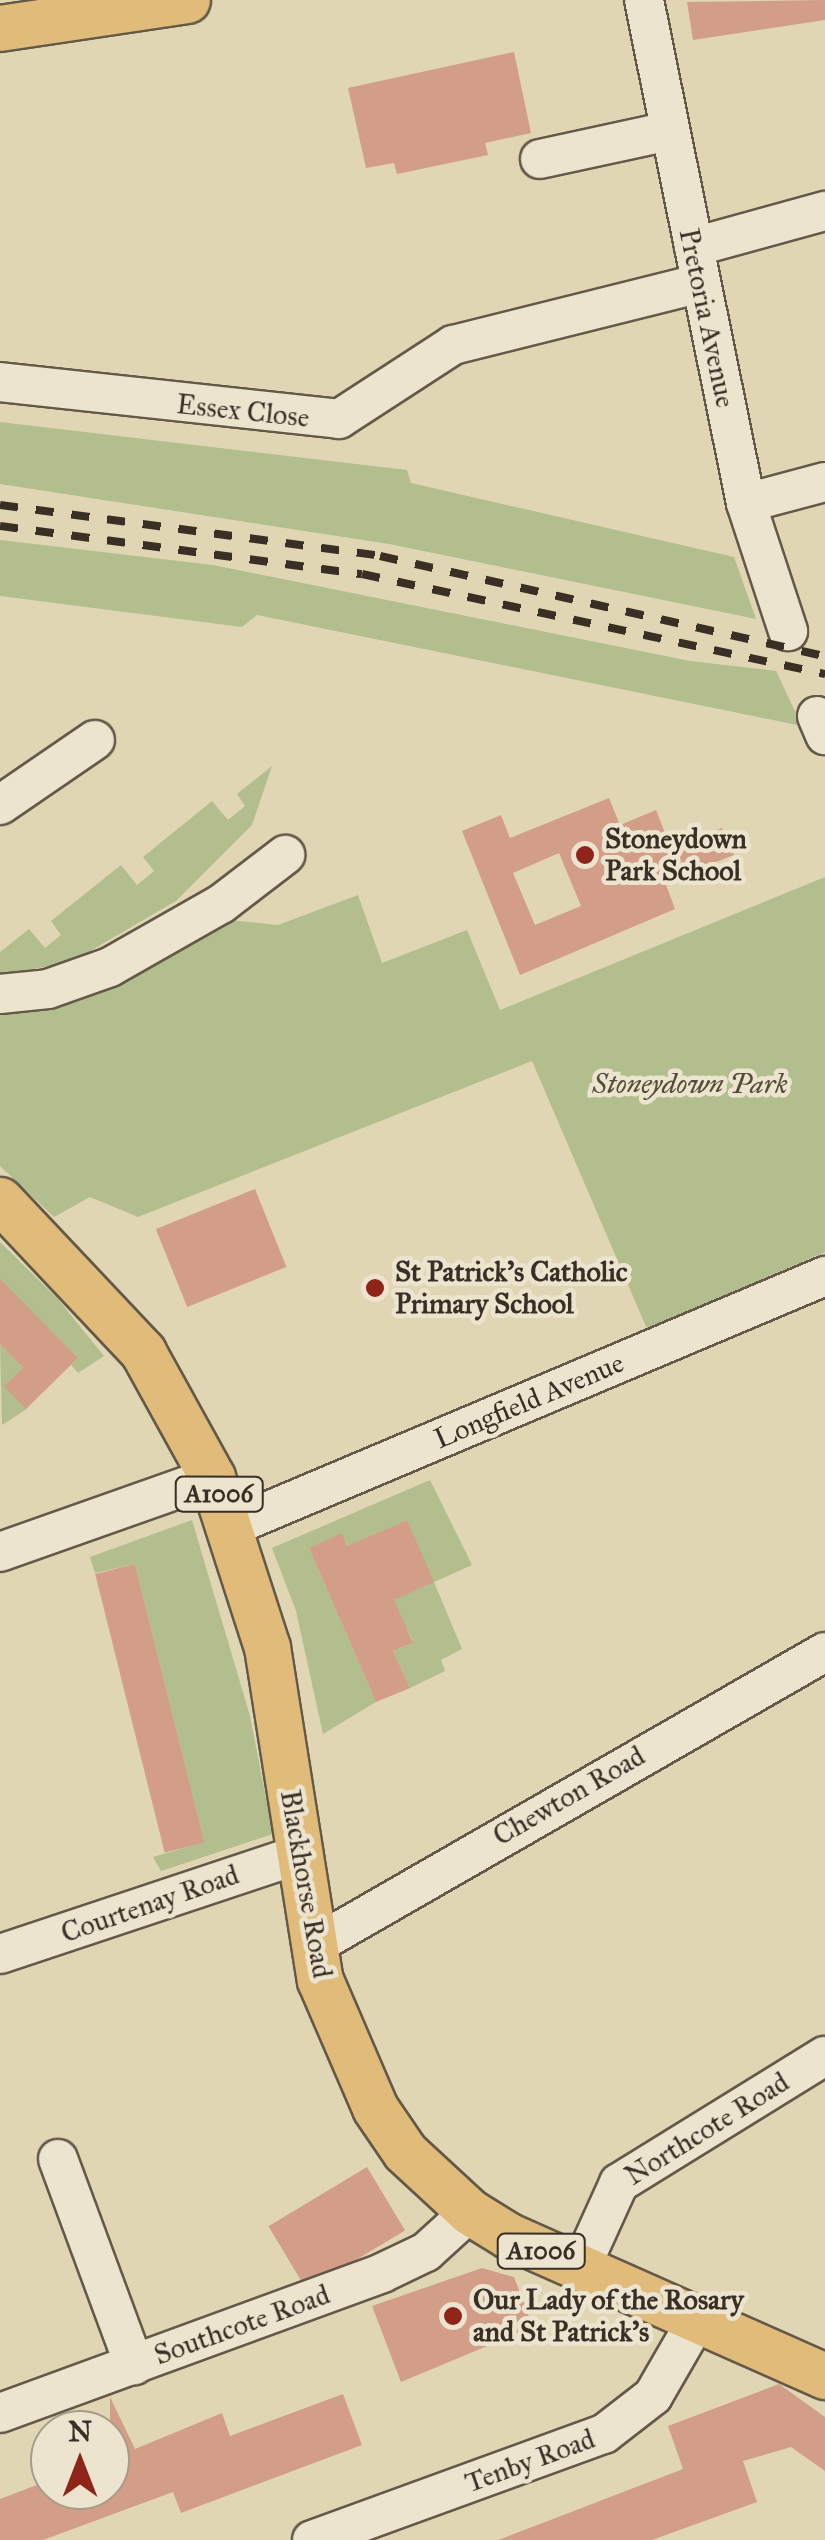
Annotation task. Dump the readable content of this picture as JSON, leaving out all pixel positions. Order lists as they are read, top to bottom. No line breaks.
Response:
{"streets":{"main road":["A1006","Blackhorse Road"],"street":["Pretoria Avenue","Essex Close","Longfield Avenue","Chewton Road","Courtenay Road","Northcote Road","Southcote Road","Tenby Road"]},"crossings":[["Pretoria Avenue","Essex Close"],["Longfield Avenue","Blackhorse Road"],["Chewton Road","Blackhorse Road"],["Blackhorse Road","Courtenay Road"],["Blackhorse Road","Northcote Road"],["Blackhorse Road","Southcote Road"],["Blackhorse Road","Tenby Road"]],"parks":["Stoneydown Park"],"places":["Stoneydown Park School","St Patrick's Catholic Primary School","Our Lady of the Rosary and St Patrick's"],"north":"top"}
